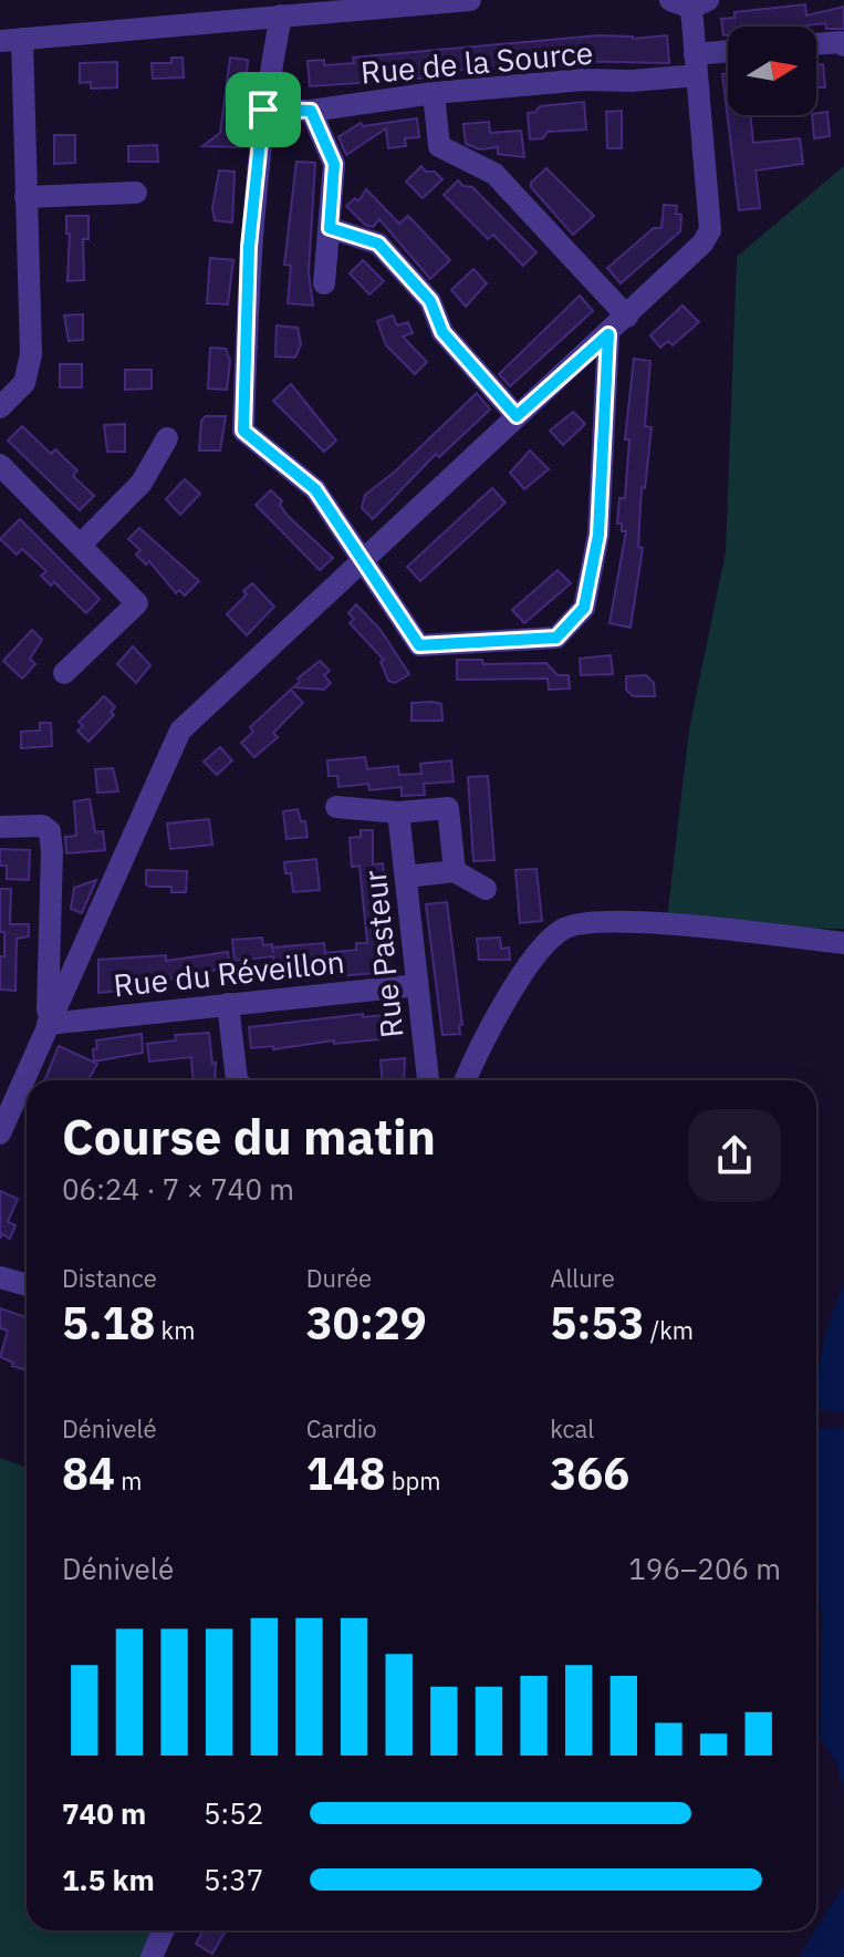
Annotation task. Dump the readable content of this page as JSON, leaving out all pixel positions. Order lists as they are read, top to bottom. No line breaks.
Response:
{"streets":{"street":["Rue de la Source","Rue Pasteur","Rue du Réveillon"]},"crossings":[["Rue Pasteur","Rue du Réveillon"]],"north":"right","page":{"heading":["Course du matin","06:24 · 7 × 740 m"],"stats":[["Distance","5.18 km"],["Durée","30:29"],["Allure","5:53 /km"],["Dénivelé","84 m"],["Cardio","148 bpm"],["kcal","366"]],"chart":["Dénivelé","196–206 m"],"list":[{"name":"740 m","note":"5:52"},{"name":"1.5 km","note":"5:37"}]}}
